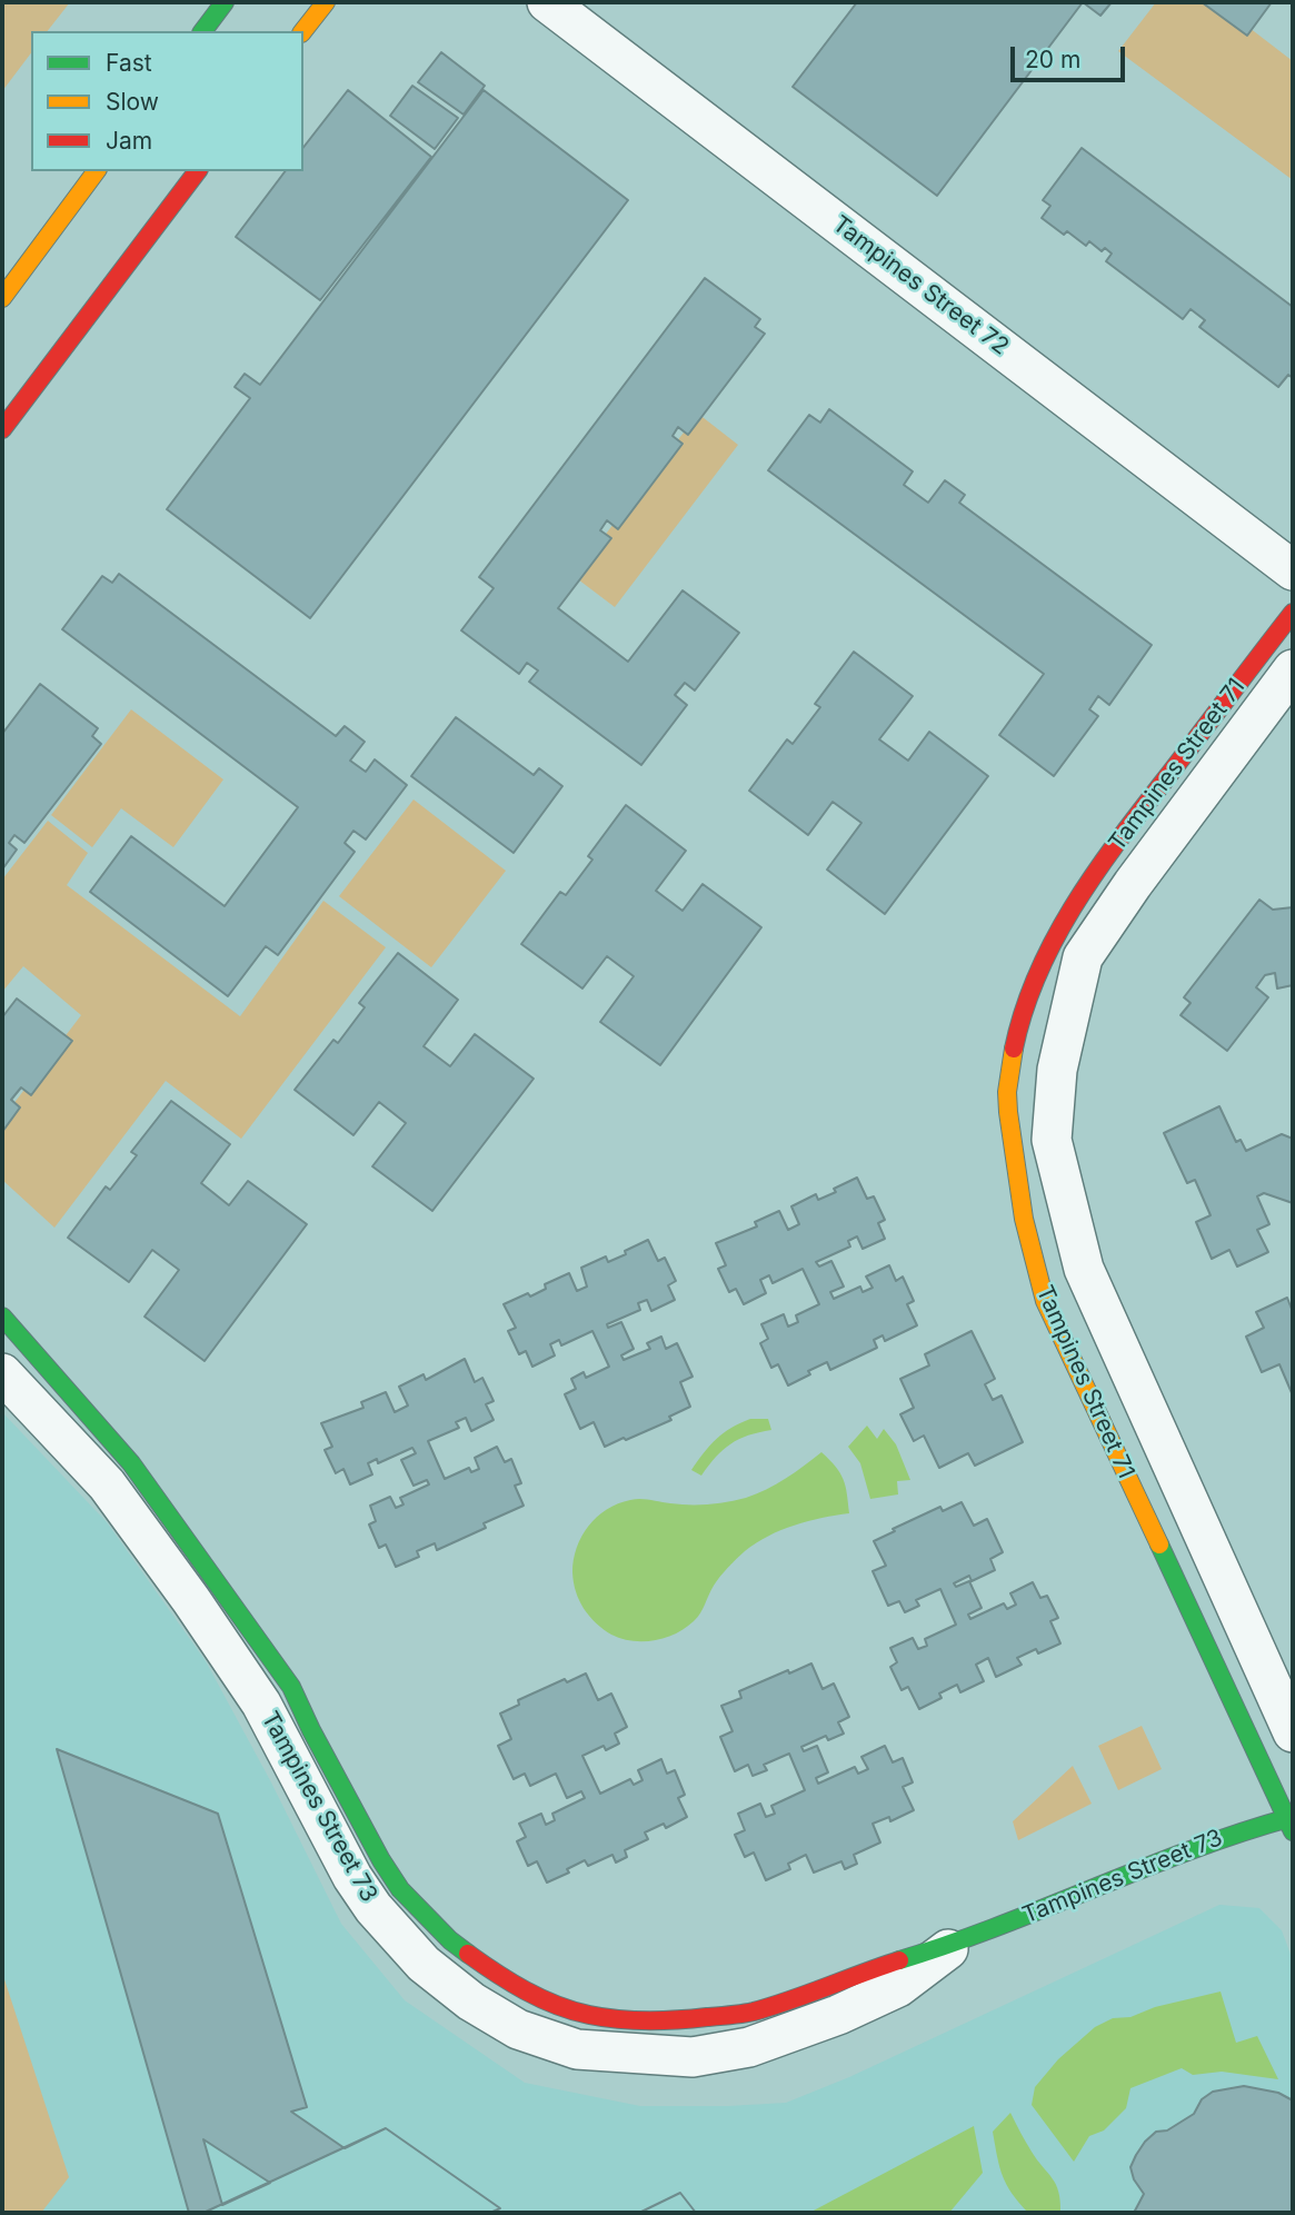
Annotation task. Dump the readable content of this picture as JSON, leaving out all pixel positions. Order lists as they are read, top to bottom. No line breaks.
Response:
{"streets":{"street":["Tampines Street 72","Tampines Street 71","Tampines Street 73"]},"crossings":[["Tampines Street 71","Tampines Street 73"]],"legend":["Fast","Slow","Jam"],"scale_bar":"20 m"}
